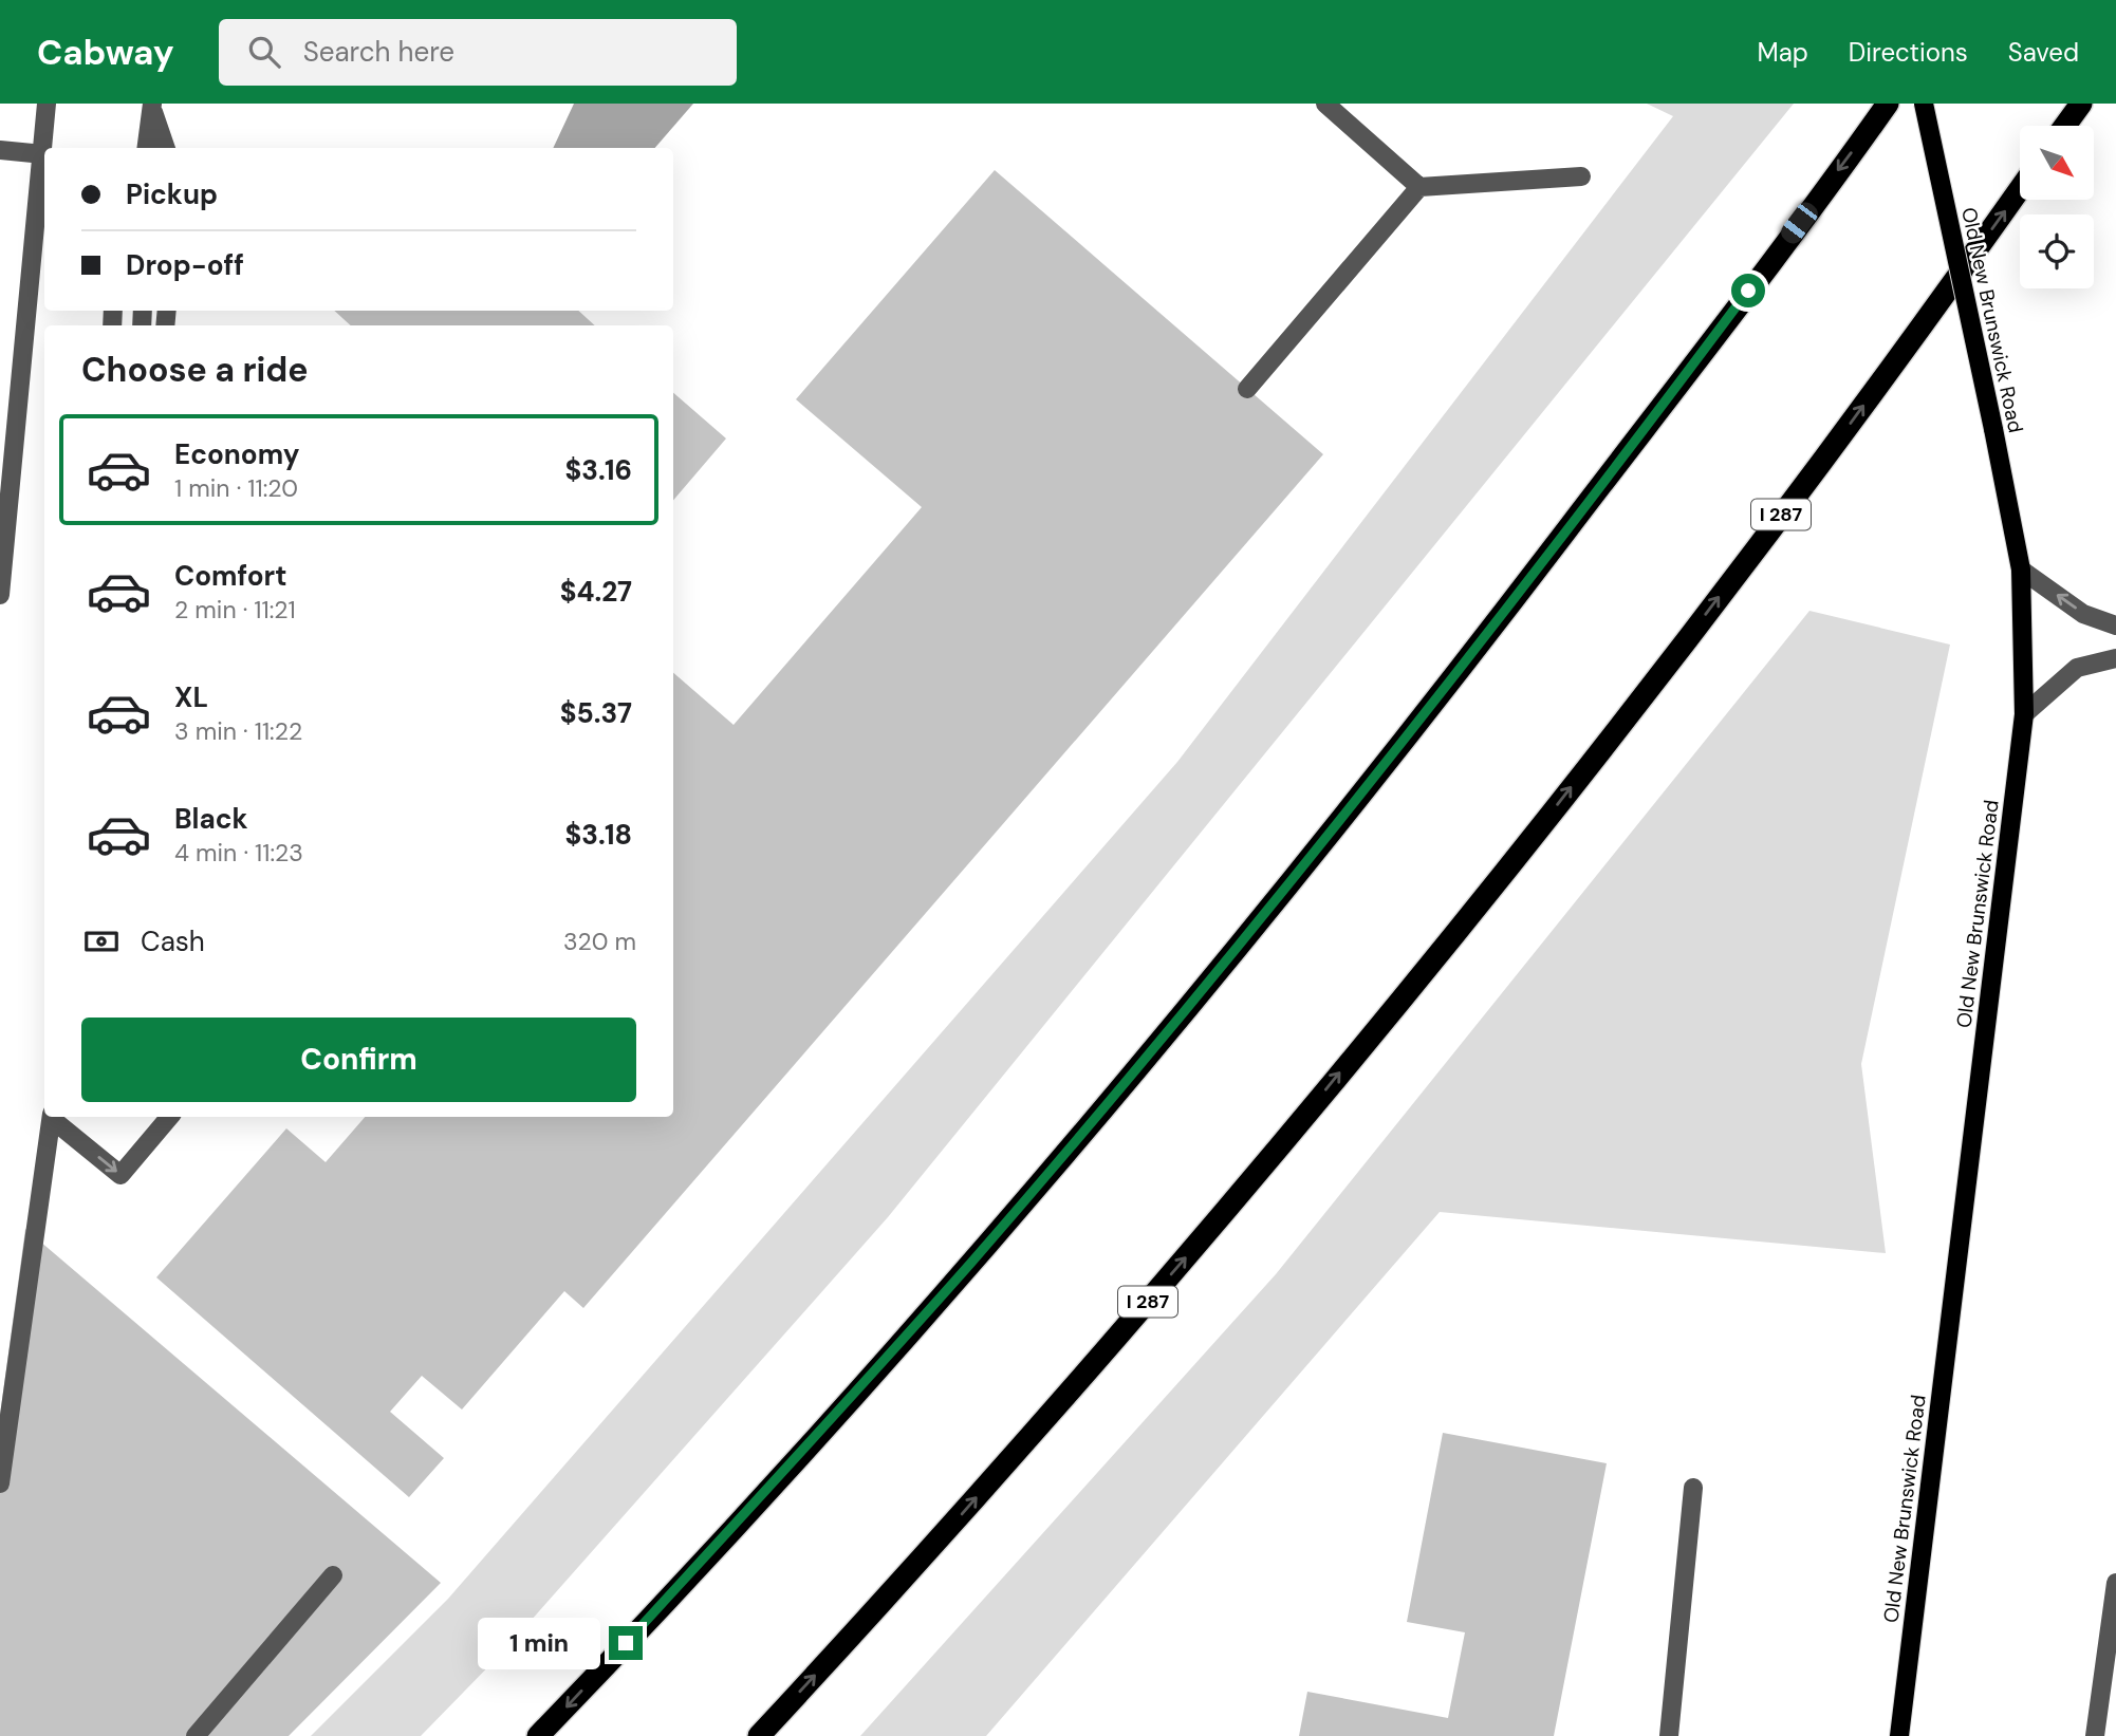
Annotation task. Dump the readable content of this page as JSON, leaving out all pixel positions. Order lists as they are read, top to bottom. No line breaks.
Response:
{"streets":{"highway":["I 287"],"main road":["Old New Brunswick Road"]},"north":"bottom right","page":{"header":"Cabway","search":"Search here","nav":["Map","Directions","Saved"],"banner":["Pickup","Drop-off"],"heading":"Choose a ride","list":[{"name":"Economy","note":"1 min · 11:20","value":"$3.16"},{"name":"Comfort","note":"2 min · 11:21","value":"$4.27"},{"name":"XL","note":"3 min · 11:22","value":"$5.37"},{"name":"Black","note":"4 min · 11:23","value":"$3.18"}],"pay":["Cash","320 m"],"buttons":"Confirm","bubble":"1 min"}}
